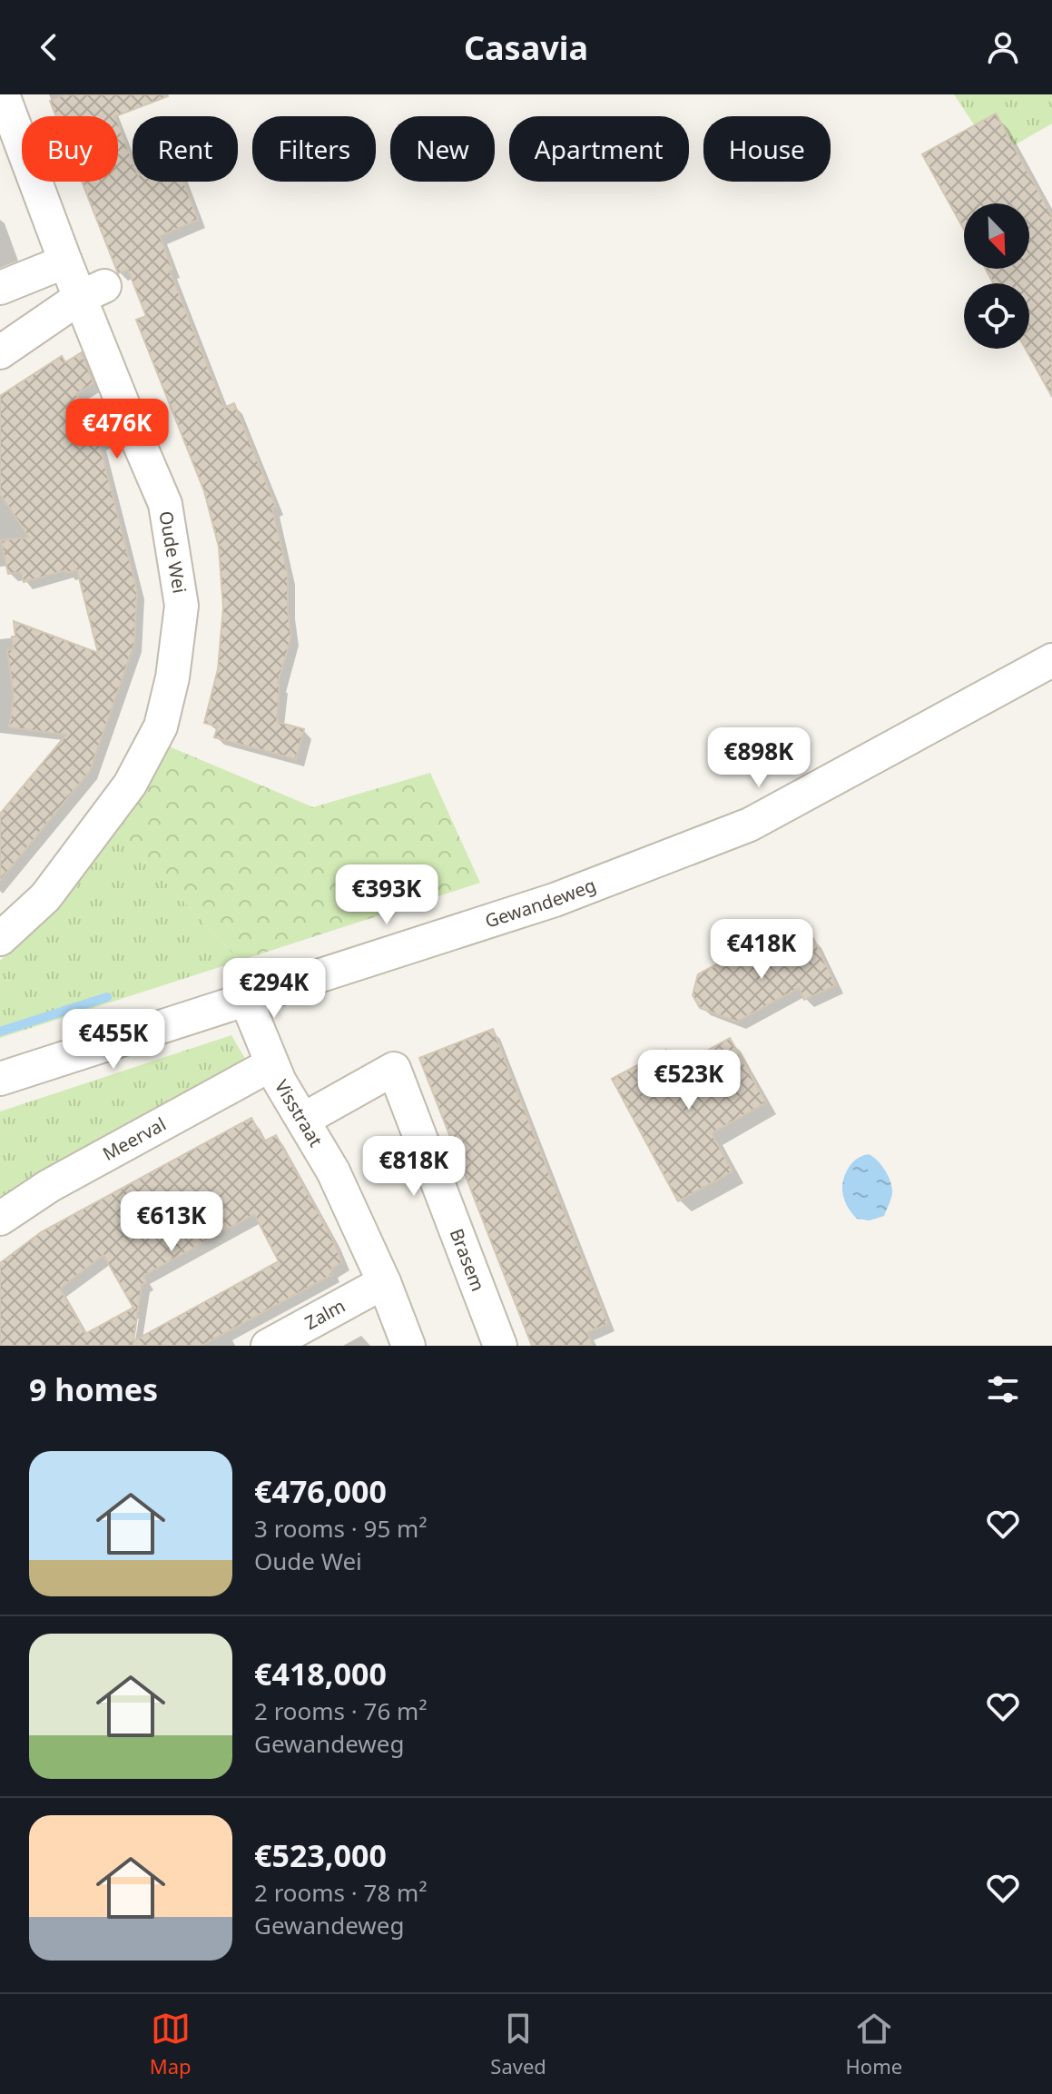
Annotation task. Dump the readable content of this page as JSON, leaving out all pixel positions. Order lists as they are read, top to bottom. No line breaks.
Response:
{"streets":{"street":["Oude Wei","Gewandeweg","Visstraat","Meerval","Brasem","Zalm"]},"crossings":[["Gewandeweg","Visstraat"],["Visstraat","Meerval"],["Visstraat","Brasem"],["Visstraat","Zalm"]],"north":"bottom right","page":{"header":"Casavia","chip":["Buy","Rent","Filters","New","Apartment","House"],"price":["€476K","€898K","€393K","€418K","€294K","€455K","€523K","€818K","€613K"],"heading":"9 homes","list":[{"name":"€476,000","note":"3 rooms · 95 m² · Oude Wei"},{"name":"€418,000","note":"2 rooms · 76 m² · Gewandeweg"},{"name":"€523,000","note":"2 rooms · 78 m² · Gewandeweg"}],"tabs":["Map","Saved","Home"]}}
